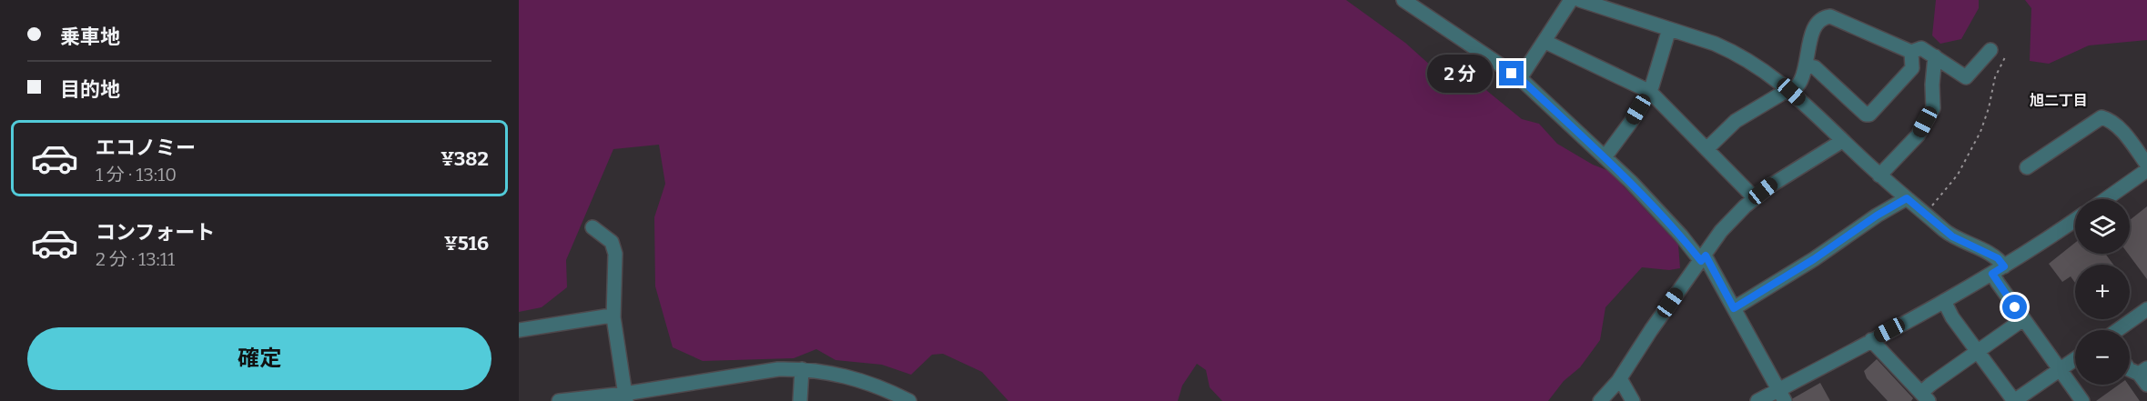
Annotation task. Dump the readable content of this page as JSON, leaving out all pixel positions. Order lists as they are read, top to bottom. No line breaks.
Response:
{"districts":["旭二丁目"],"page":{"banner":["乗車地","目的地"],"bubble":"2 分","list":[{"name":"エコノミー","note":"1 分 · 13:10","value":"¥382"},{"name":"コンフォート","note":"2 分 · 13:11","value":"¥516"}],"map_buttons":["+","−"],"buttons":"確定"}}
